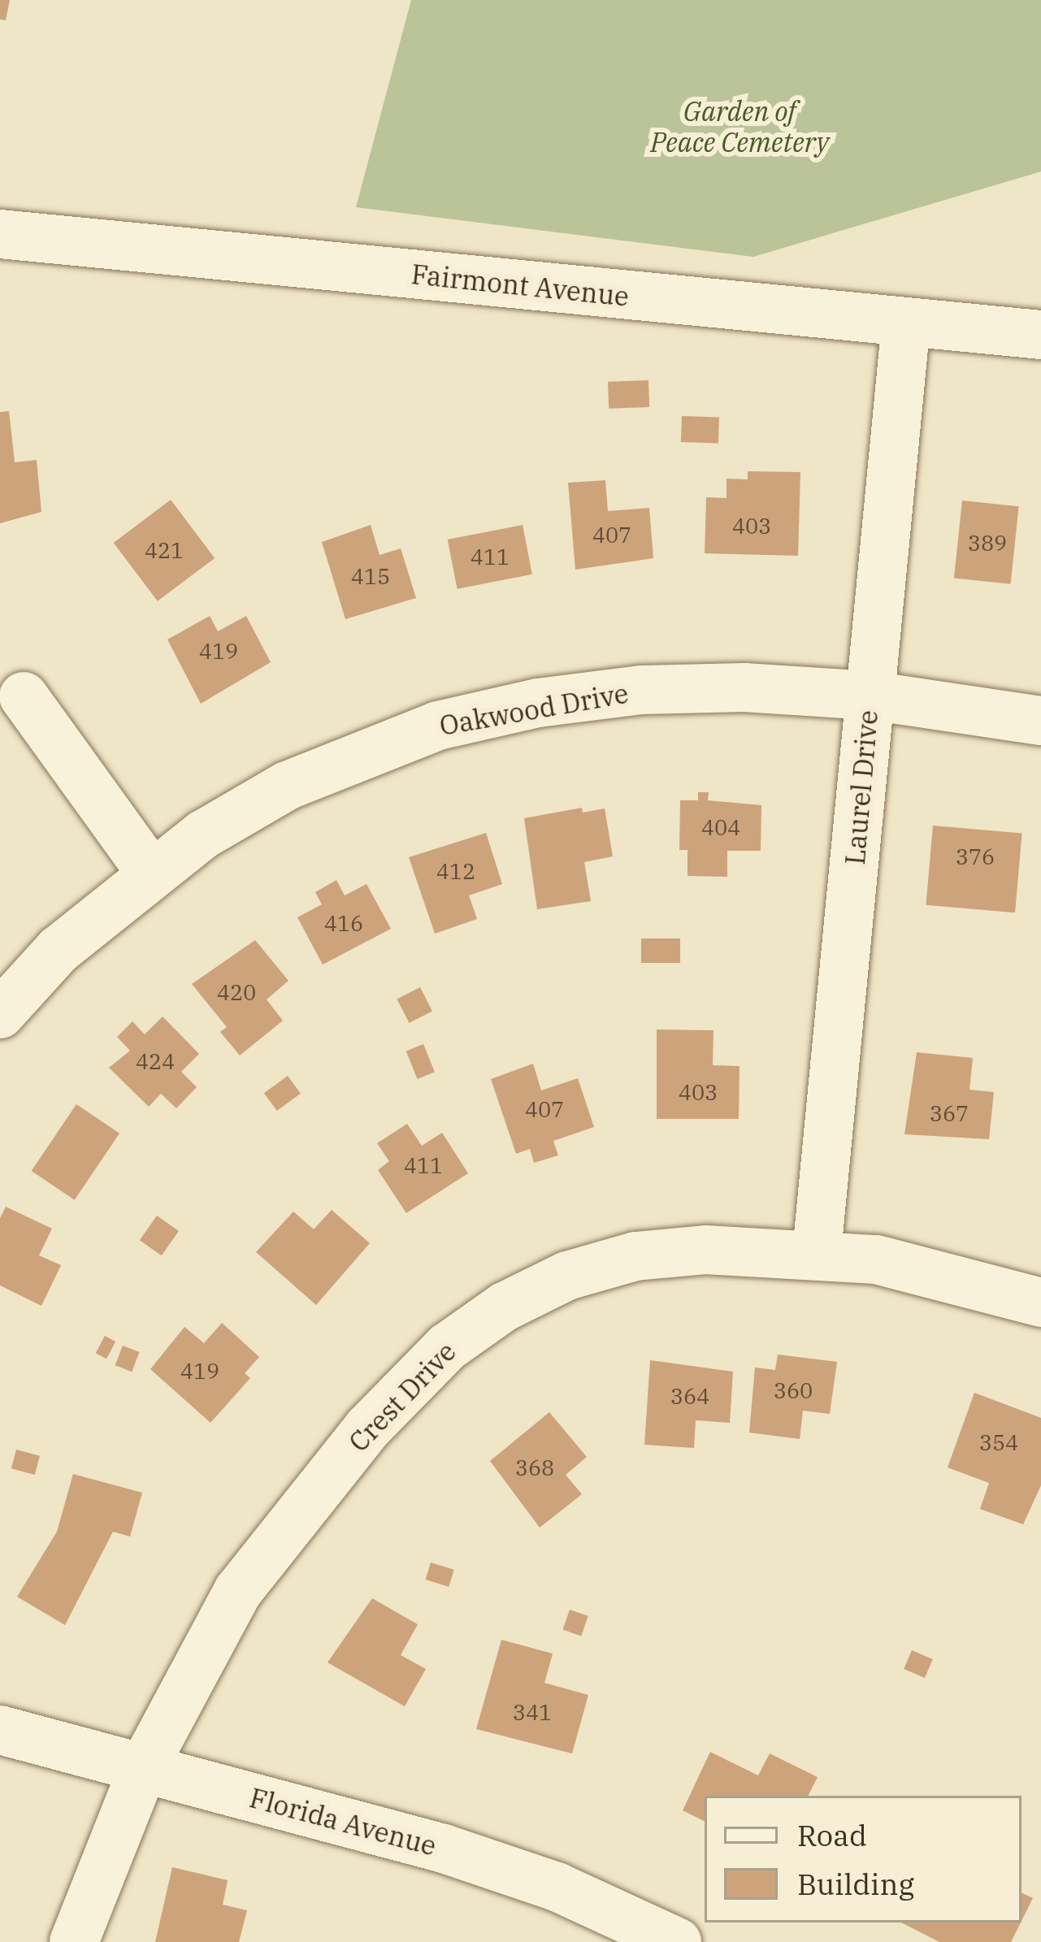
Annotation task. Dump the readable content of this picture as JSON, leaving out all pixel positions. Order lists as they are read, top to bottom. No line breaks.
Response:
{"streets":{"street":["Fairmont Avenue","Oakwood Drive","Laurel Drive","Crest Drive","Florida Avenue"]},"crossings":[["Fairmont Avenue","Laurel Drive"],["Oakwood Drive","Laurel Drive"],["Laurel Drive","Crest Drive"],["Crest Drive","Florida Avenue"]],"parks":["Garden of Peace Cemetery"],"house_numbers":["403","407","389","421","411","415","419","404","376","412","416","420","424","403","407","367","411","419","360","364","354","368","341"],"legend":["Road","Building"]}
